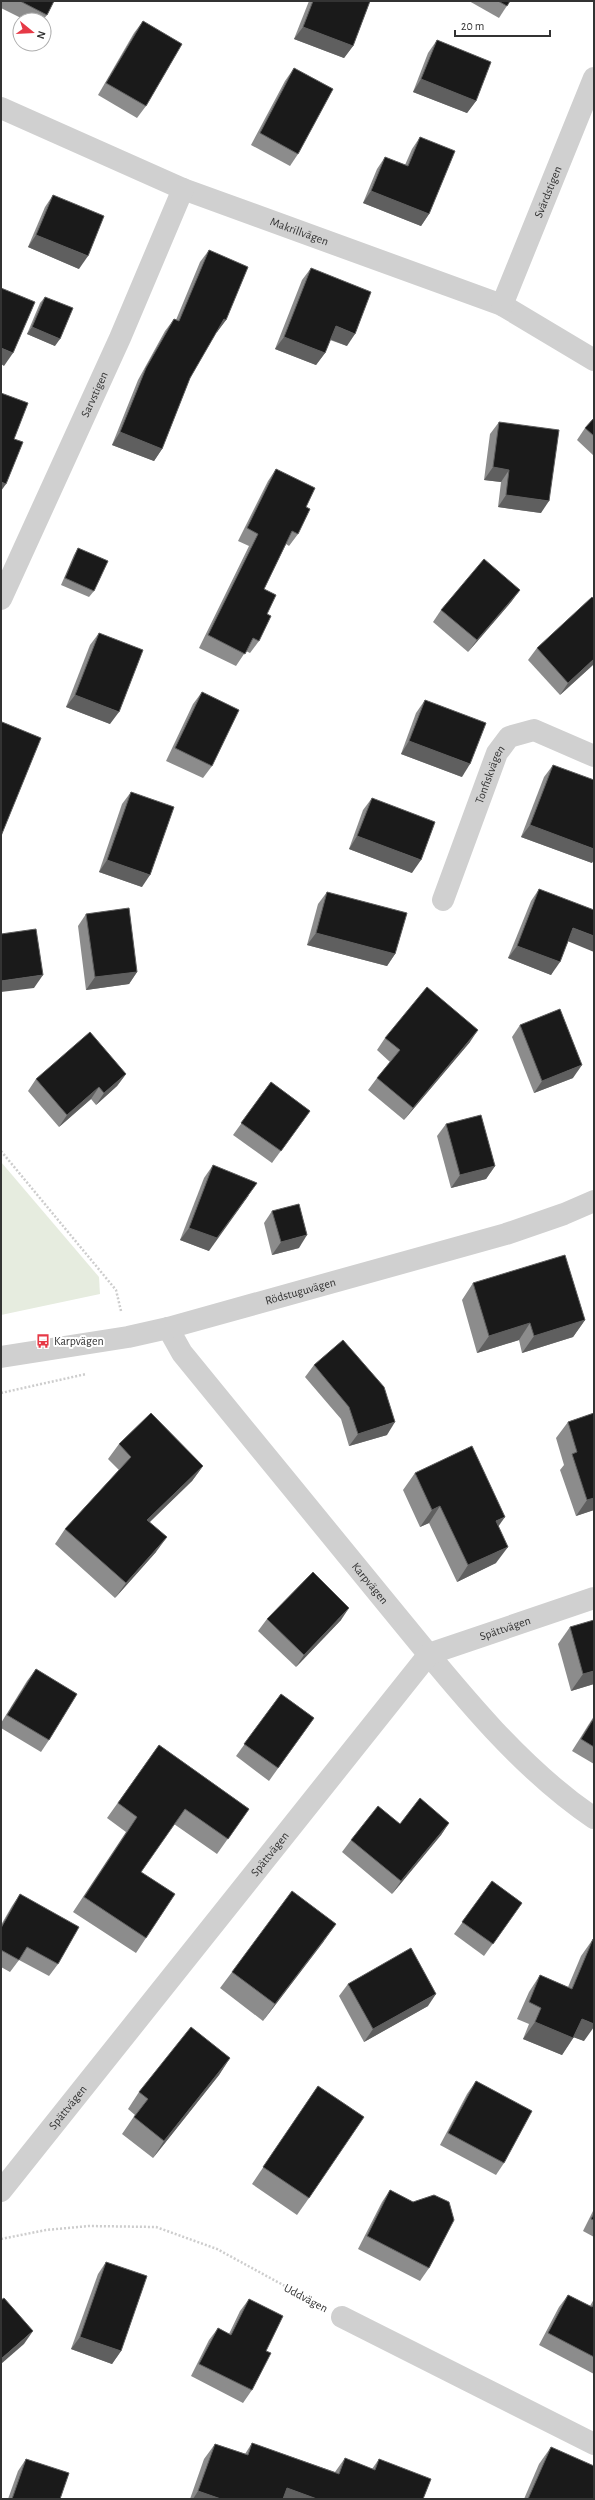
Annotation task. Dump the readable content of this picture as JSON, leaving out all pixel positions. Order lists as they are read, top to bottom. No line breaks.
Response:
{"streets":{"street":["Svärdstigen","Makrillvägen","Sarvstigen","Tonfiskvägen","Rödstuguvägen","Karpvägen","Spättvägen","Uddvägen"]},"crossings":[["Svärdstigen","Makrillvägen"],["Makrillvägen","Sarvstigen"],["Rödstuguvägen","Karpvägen"],["Karpvägen","Spättvägen"]],"places":{"bus stop":["Karpvägen"]},"scale_bar":"20 m","north":"right"}
